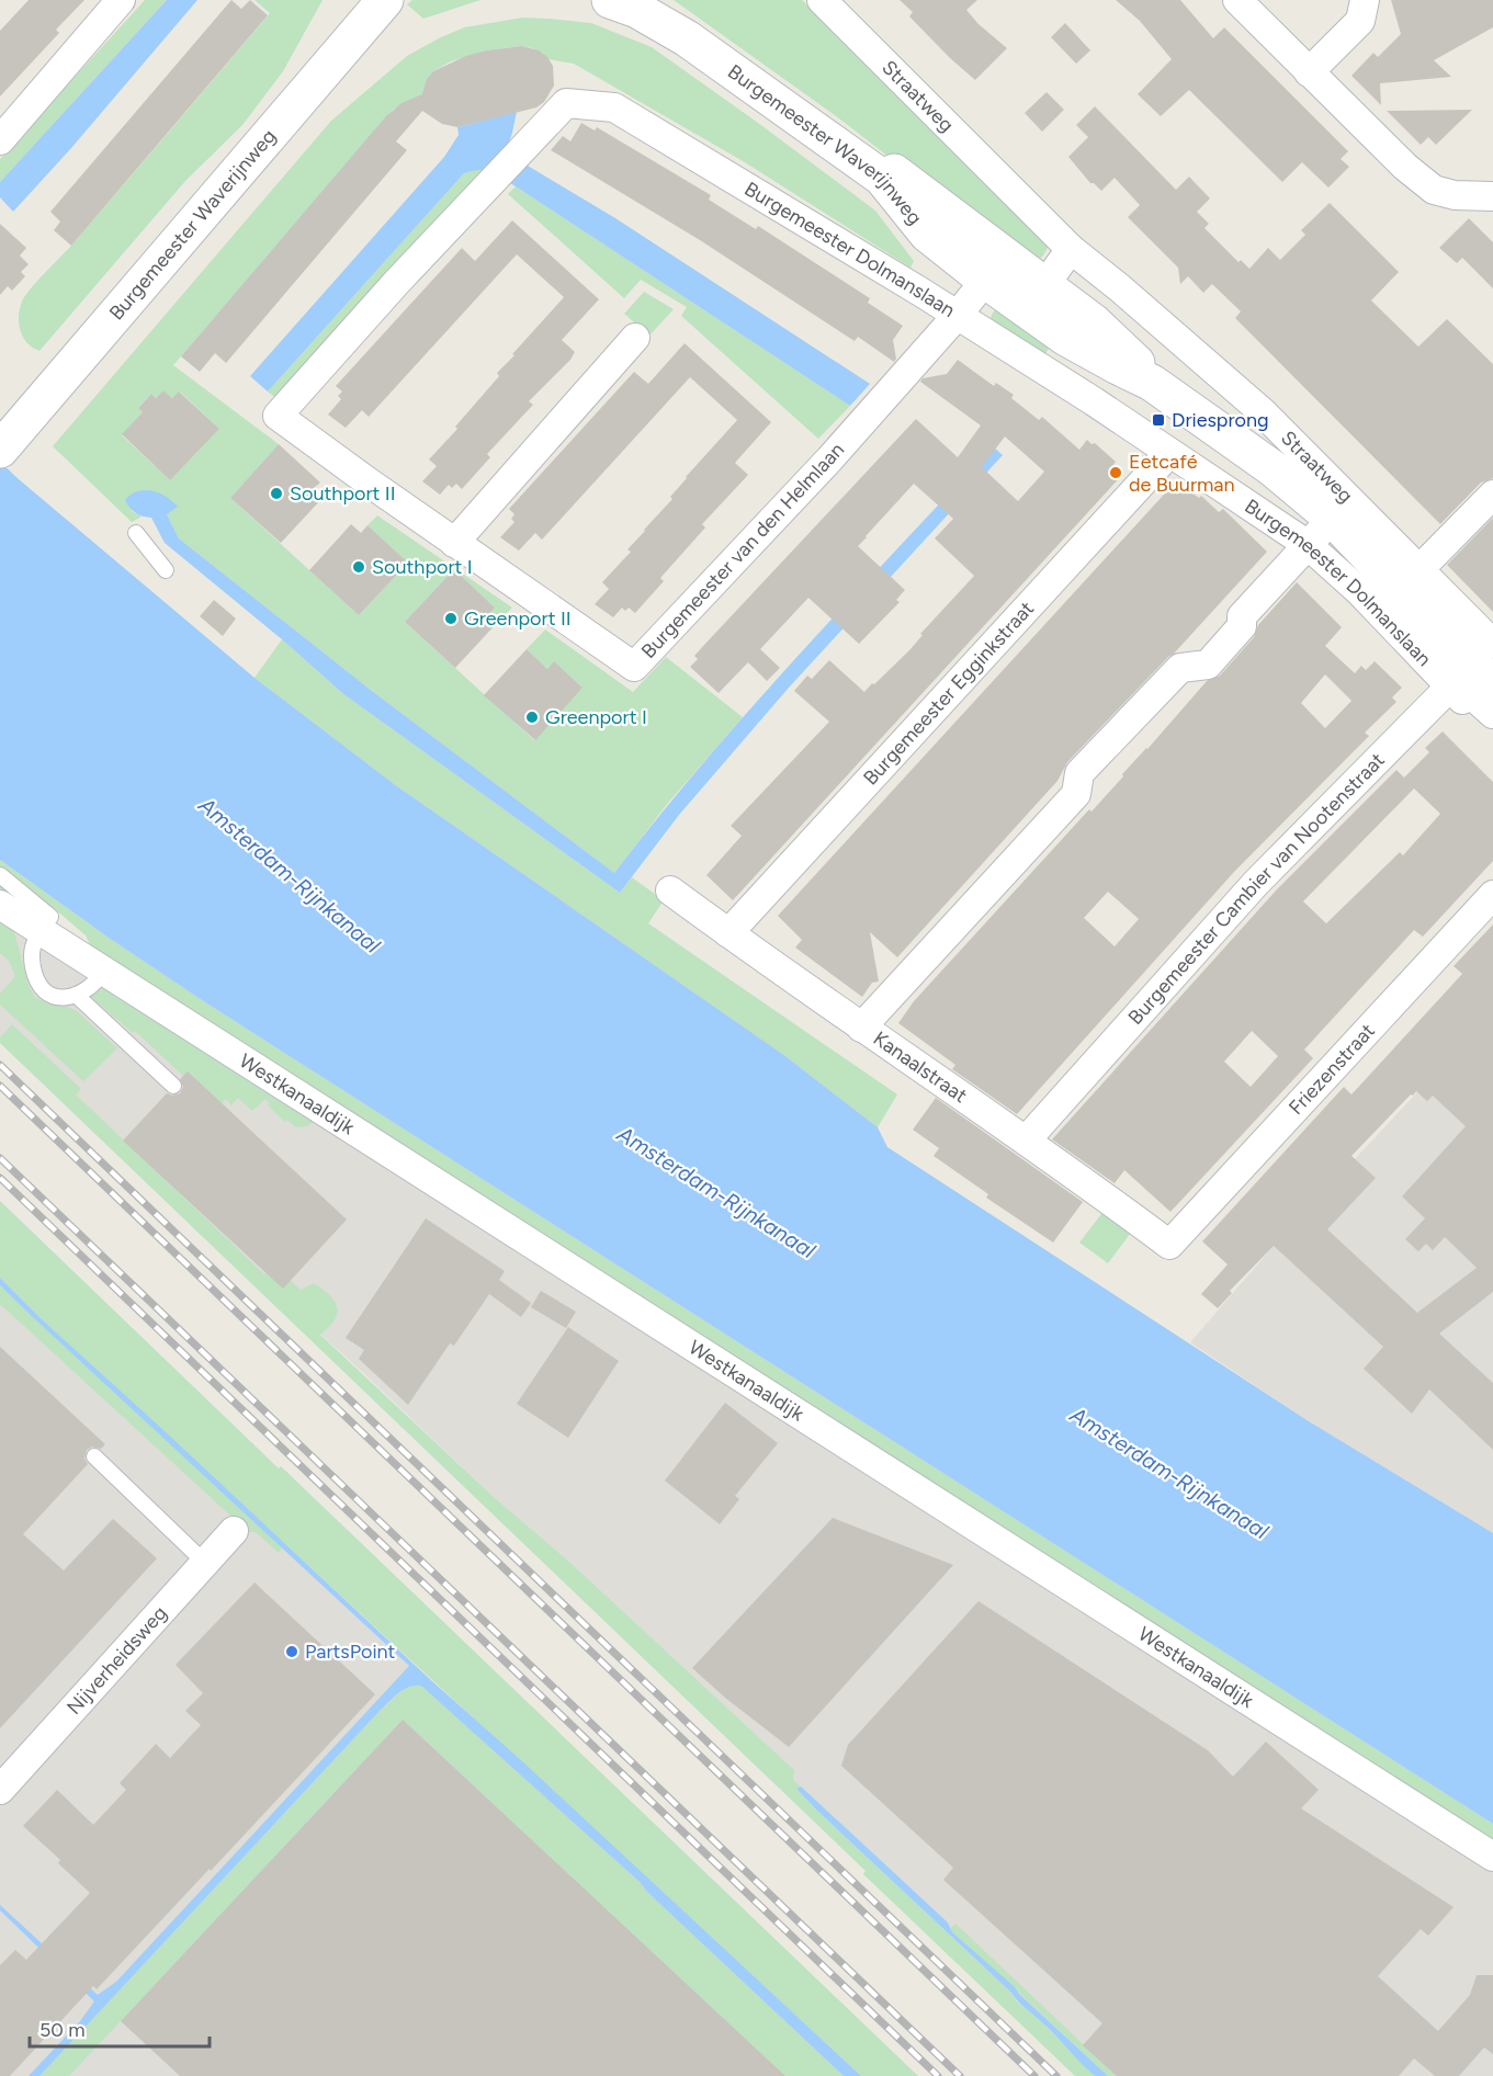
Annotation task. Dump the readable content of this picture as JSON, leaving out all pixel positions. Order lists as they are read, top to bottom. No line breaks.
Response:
{"streets":{"main road":["Straatweg","Burgemeester Waverijnweg"],"street":["Burgemeester Dolmanslaan","Burgemeester van den Helmlaan","Burgemeester Egginkstraat","Burgemeester Cambier van Nootenstraat","Kanaalstraat","Friezenstraat","Westkanaaldijk","Nijverheidsweg"]},"crossings":[["Straatweg","Burgemeester Waverijnweg"],["Straatweg","Burgemeester Dolmanslaan"],["Straatweg","Burgemeester Cambier van Nootenstraat"],["Straatweg","Kanaalstraat"],["Burgemeester Waverijnweg","Burgemeester van den Helmlaan"],["Burgemeester Dolmanslaan","Burgemeester van den Helmlaan"],["Burgemeester Dolmanslaan","Burgemeester Egginkstraat"],["Burgemeester Dolmanslaan","Burgemeester Cambier van Nootenstraat"],["Burgemeester Egginkstraat","Kanaalstraat"],["Burgemeester Cambier van Nootenstraat","Kanaalstraat"],["Kanaalstraat","Friezenstraat"]],"water":["Amsterdam-Rijnkanaal"],"places":{"transit":["Driesprong"],"other":["Eetcafé de Buurman","Southport II","Southport I","Greenport II","Greenport I","PartsPoint"]},"scale_bar":"50 m"}
